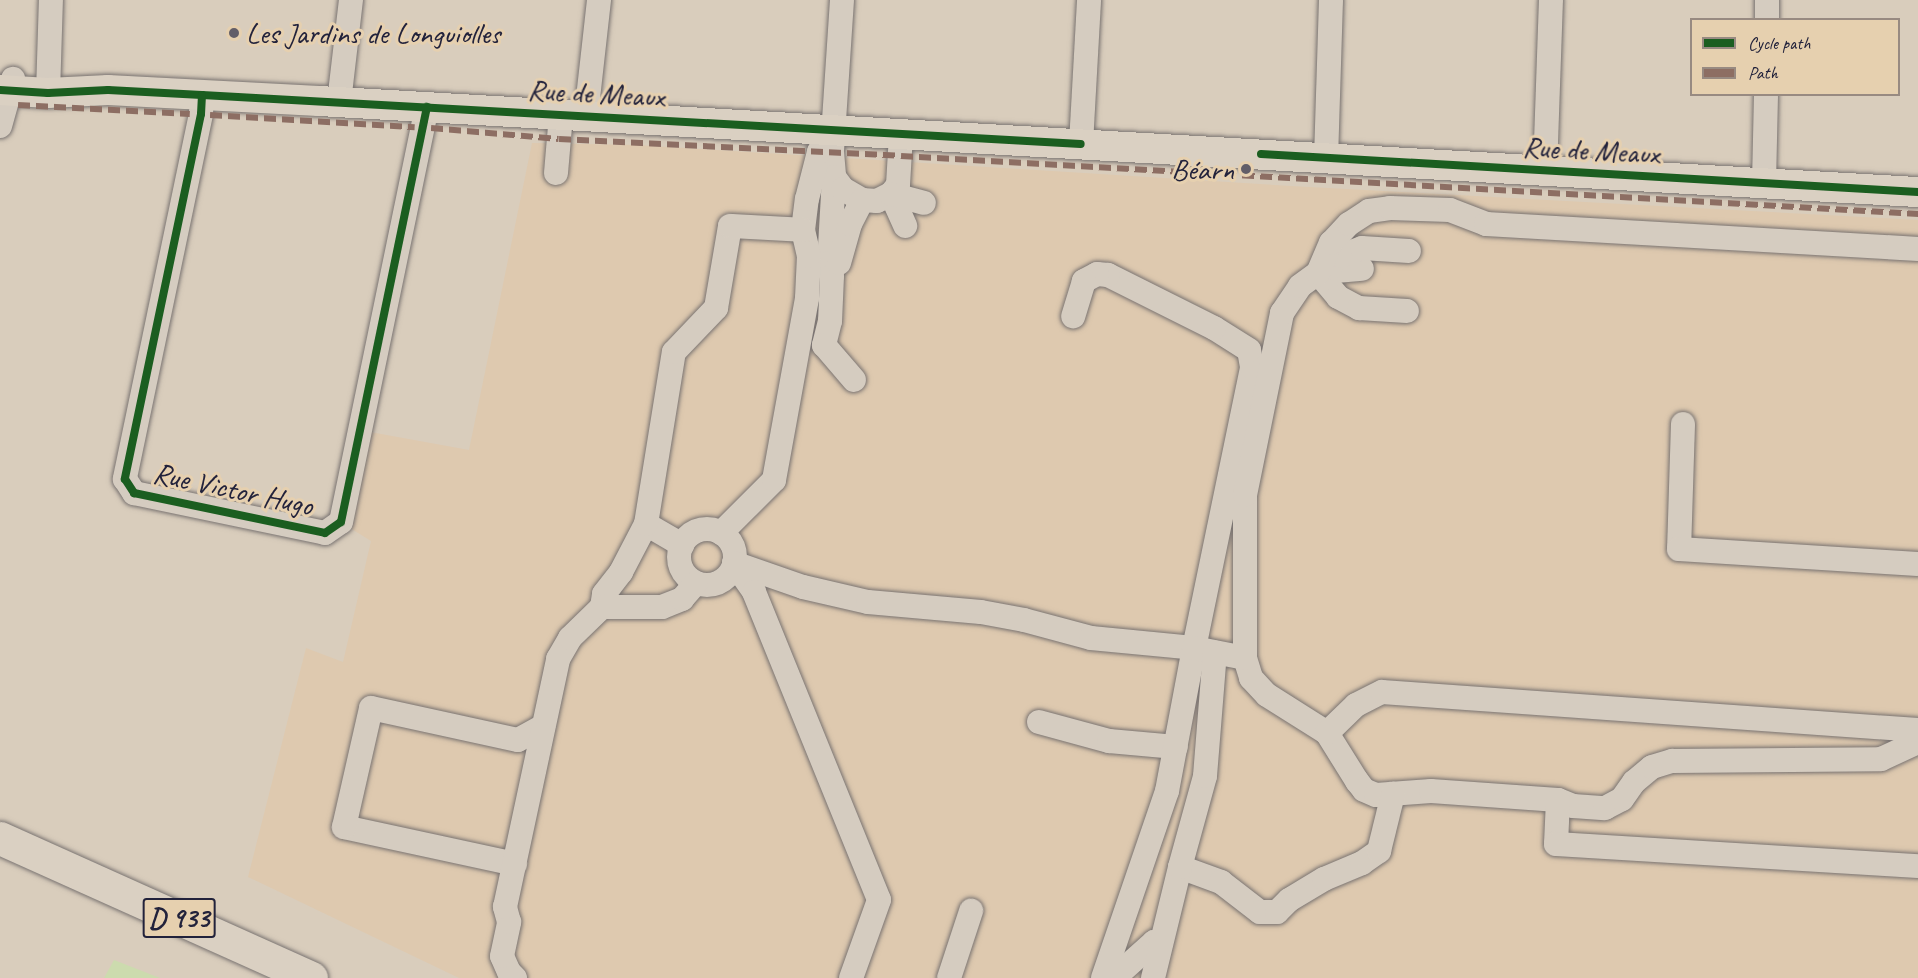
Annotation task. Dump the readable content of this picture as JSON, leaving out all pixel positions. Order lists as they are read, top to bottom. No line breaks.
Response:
{"streets":{"highway":["D 933"],"main road":["Rue de Meaux"],"street":["Rue Victor Hugo"]},"crossings":[["Rue de Meaux","Rue Victor Hugo"]],"places":["Les Jardins de Longuiolles","Béarn"],"legend":["Cycle path","Path"]}
